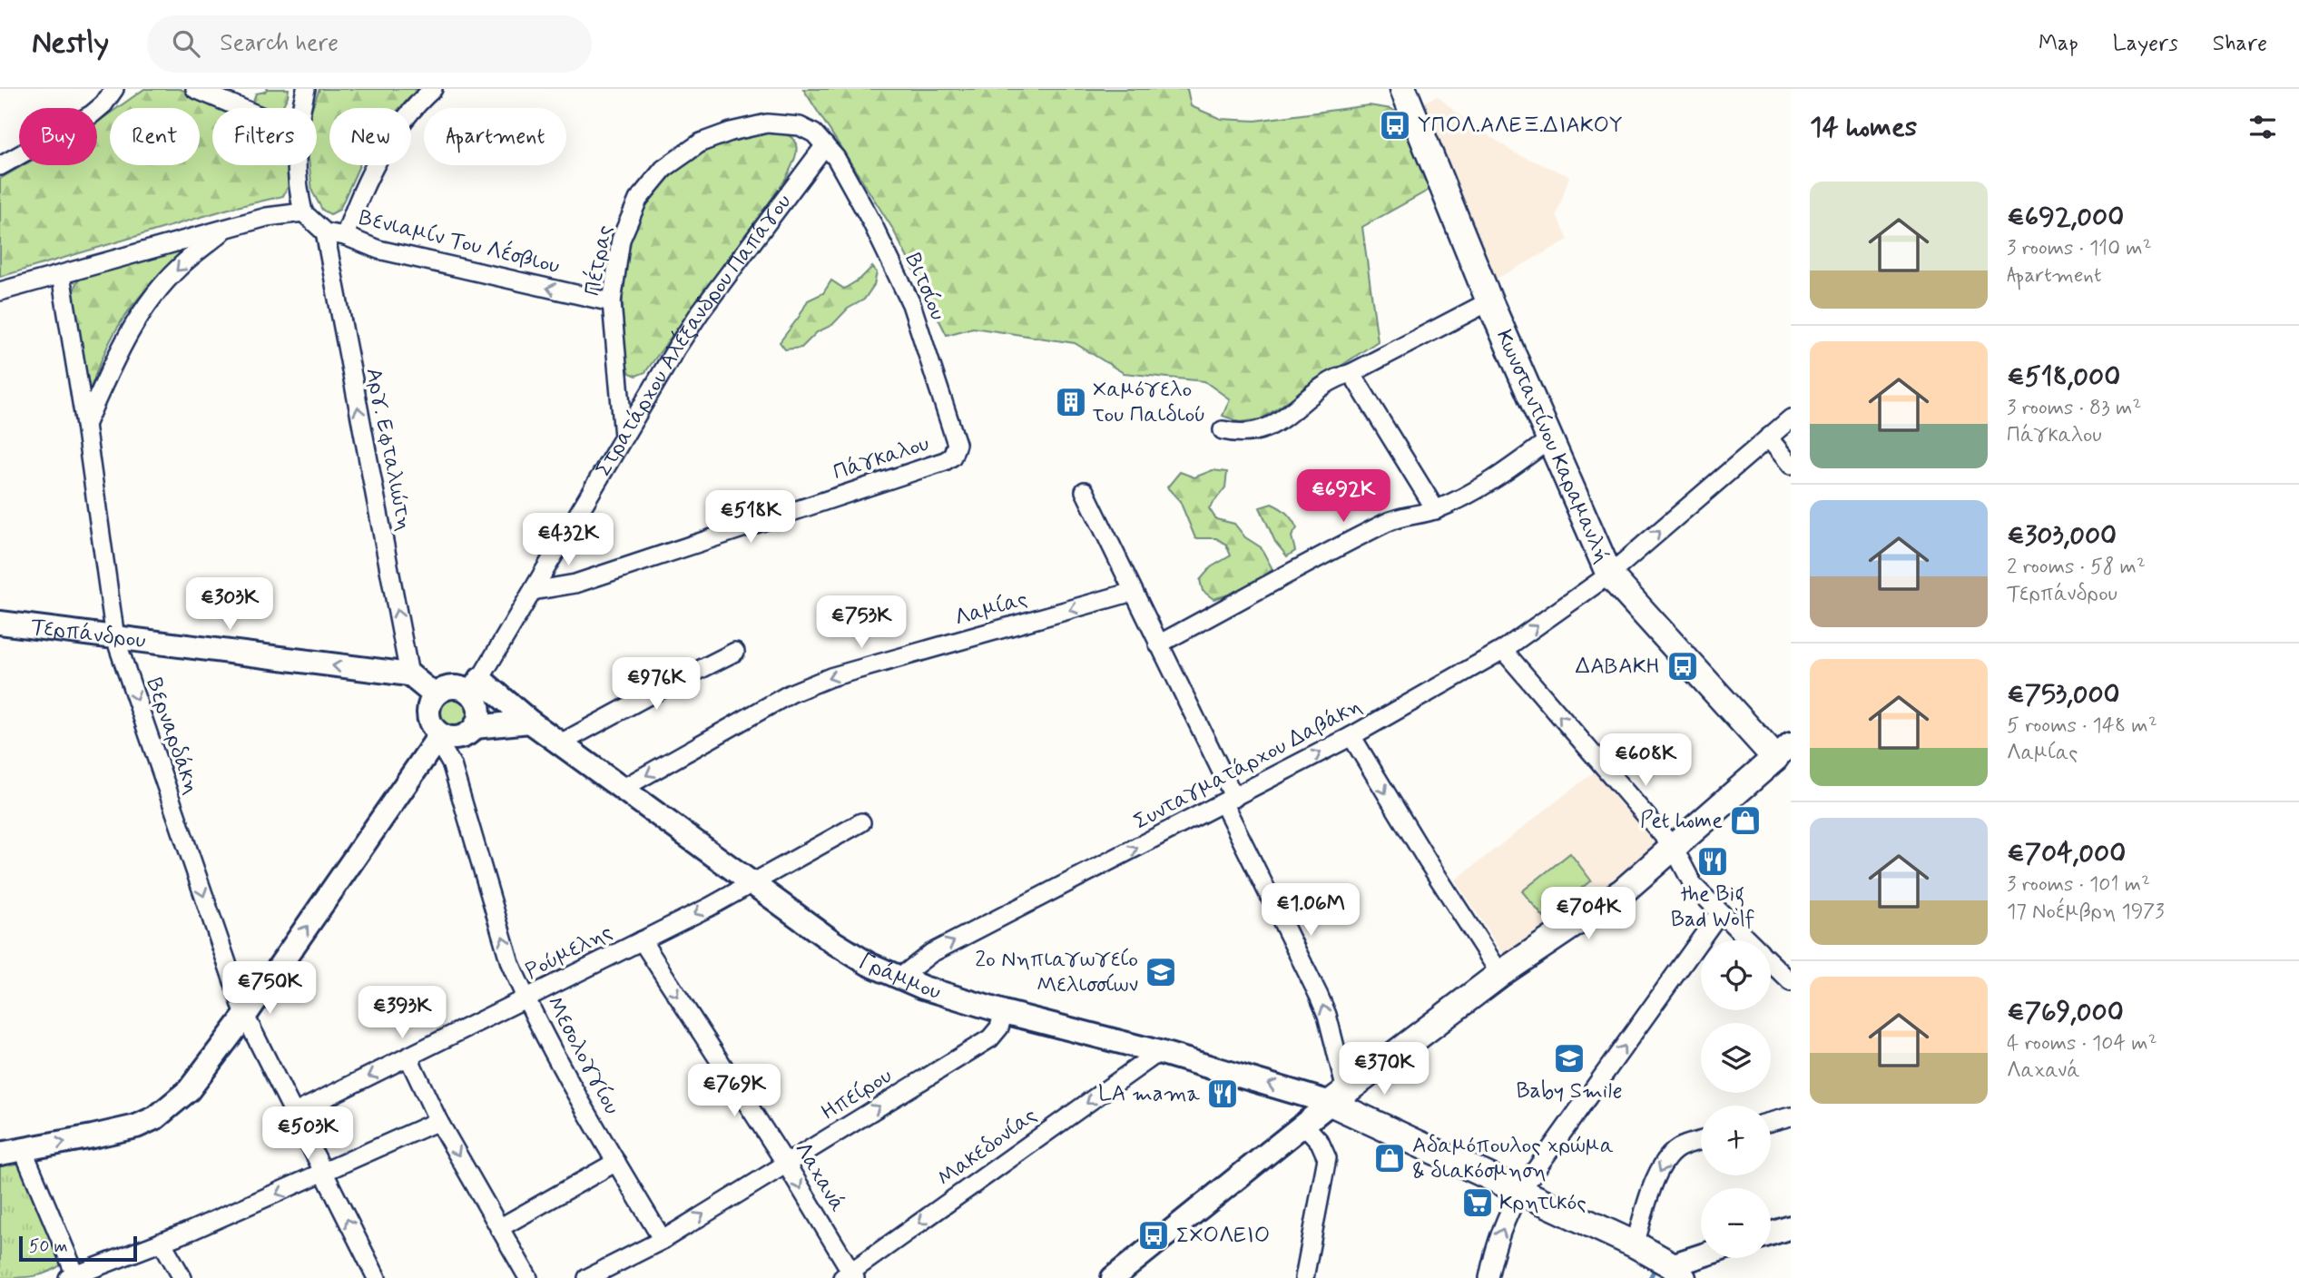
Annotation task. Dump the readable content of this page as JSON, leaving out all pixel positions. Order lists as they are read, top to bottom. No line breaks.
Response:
{"streets":{"main road":["Κωνσταντίνου Καραμανλή"],"street":["Βενιαμίν Του Λέσβιου","Πέτρας","Βιτσίου","Στρατάρχου Αλέξανδρου Παπάγου","Αργ. Εφταλιώτη","Πάγκαλου","Λαμίας","Τερπάνδρου","Βερναρδάκη","Συνταγματάρχου Δαβάκη","Ρούμελης","Γράμμου","Μεσολογγίου","Ηπείρου","Μακεδονίας","Λαχανά"]},"crossings":[["Βενιαμίν Του Λέσβιου","Πέτρας"],["Βενιαμίν Του Λέσβιου","Αργ. Εφταλιώτη"],["Πέτρας","Βιτσίου"],["Πέτρας","Στρατάρχου Αλέξανδρου Παπάγου"],["Βιτσίου","Στρατάρχου Αλέξανδρου Παπάγου"],["Βιτσίου","Πάγκαλου"],["Στρατάρχου Αλέξανδρου Παπάγου","Πάγκαλου"],["Στρατάρχου Αλέξανδρου Παπάγου","Γράμμου"],["Στρατάρχου Αλέξανδρου Παπάγου","Μεσολογγίου"],["Κωνσταντίνου Καραμανλή","Συνταγματάρχου Δαβάκη"],["Αργ. Εφταλιώτη","Τερπάνδρου"],["Λαμίας","Γράμμου"],["Τερπάνδρου","Βερναρδάκη"],["Βερναρδάκη","Ρούμελης"],["Συνταγματάρχου Δαβάκη","Γράμμου"],["Ρούμελης","Γράμμου"],["Ρούμελης","Μεσολογγίου"],["Ρούμελης","Λαχανά"],["Γράμμου","Μεσολογγίου"],["Γράμμου","Ηπείρου"],["Γράμμου","Μακεδονίας"],["Μεσολογγίου","Ηπείρου"],["Ηπείρου","Λαχανά"],["Μακεδονίας","Λαχανά"]],"one_way":["Βενιαμίν Του Λέσβιου","Αργ. Εφταλιώτη","Λαμίας","Τερπάνδρου","Συνταγματάρχου Δαβάκη","Μεσολογγίου","Ηπείρου","Λαχανά"],"places":{"bus stop":["ΥΠΟΛ.ΑΛΕΞ.ΔΙΑΚΟΥ","ΔΑΒΑΚΗ","ΣΧΟΛΕΙΟ"],"building":["Χαμόγελο του Παιδιού"],"shop":["Pet home","Αδαμόπουλος χρώμα & διακόσμηση"],"restaurant":["the Big Bad Wolf","LA mama"],"school or university":["2ο Νηπιαγωγείο Μελισσίων","Baby Smile"],"supermarket":["Κρητικός"]},"scale_bar":"50 m","page":{"header":"Nestly","search":"Search here","nav":["Map","Layers","Share"],"heading":"14 homes","chip":["Buy","Rent","Filters","New","Apartment"],"list":[{"name":"€692,000","note":"3 rooms · 110 m² · Apartment"},{"name":"€518,000","note":"3 rooms · 83 m² · Πάγκαλου"},{"name":"€303,000","note":"2 rooms · 58 m² · Τερπάνδρου"},{"name":"€753,000","note":"5 rooms · 148 m² · Λαμίας"},{"name":"€704,000","note":"3 rooms · 101 m² · 17 Νοέμβρη 1973"},{"name":"€769,000","note":"4 rooms · 104 m² · Λαχανά"}],"price":["€692K","€518K","€432K","€303K","€753K","€976K","€608K","€1.06M","€704K","€750K","€393K","€370K","€769K","€503K"],"map_buttons":["+","−"],"scale":"50 m"}}
